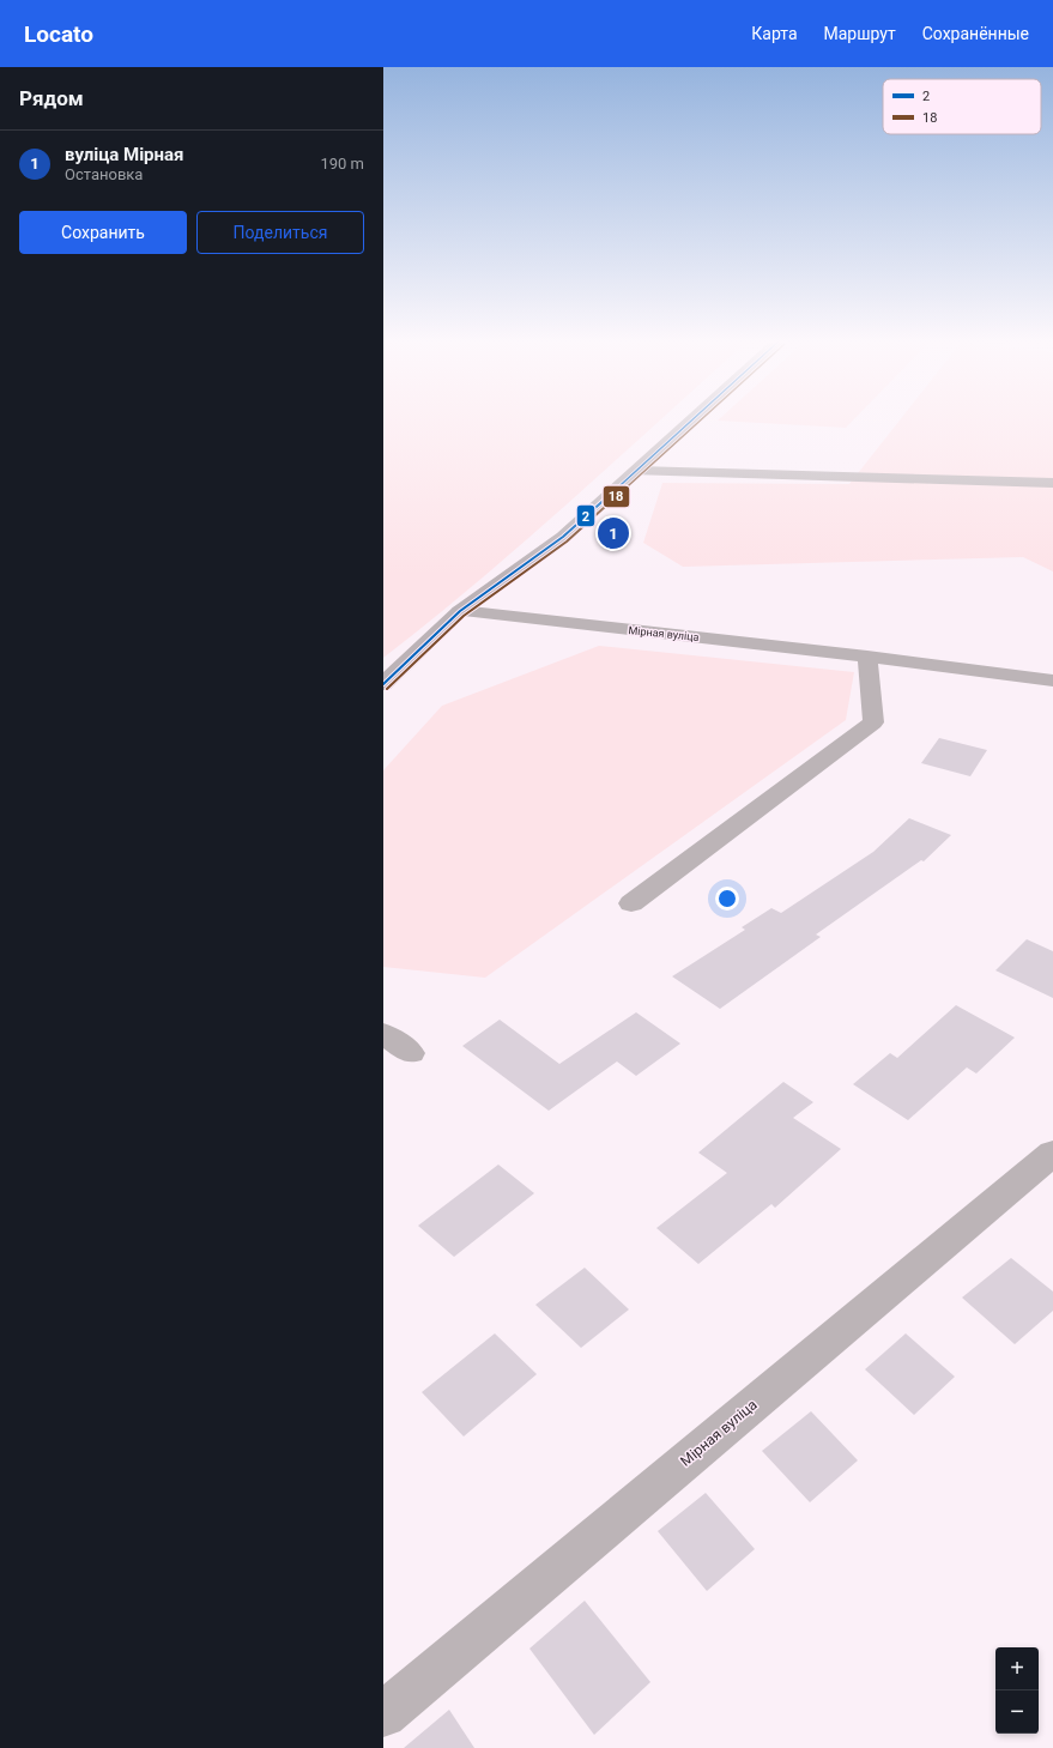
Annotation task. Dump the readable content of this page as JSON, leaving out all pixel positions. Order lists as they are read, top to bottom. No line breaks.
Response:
{"streets":{"street":["Мірная вуліца"]},"lines":["transit line 2","transit line 18"],"legend":["2","18"],"page":{"header":"Locato","nav":["Карта","Маршрут","Сохранённые"],"heading":"Рядом","list":[{"mark":"1","name":"вуліца Мірная","note":"Остановка","value":"190 m"}],"buttons":["Сохранить","Поделиться"],"pins":"1","map_buttons":["+","−"]}}
